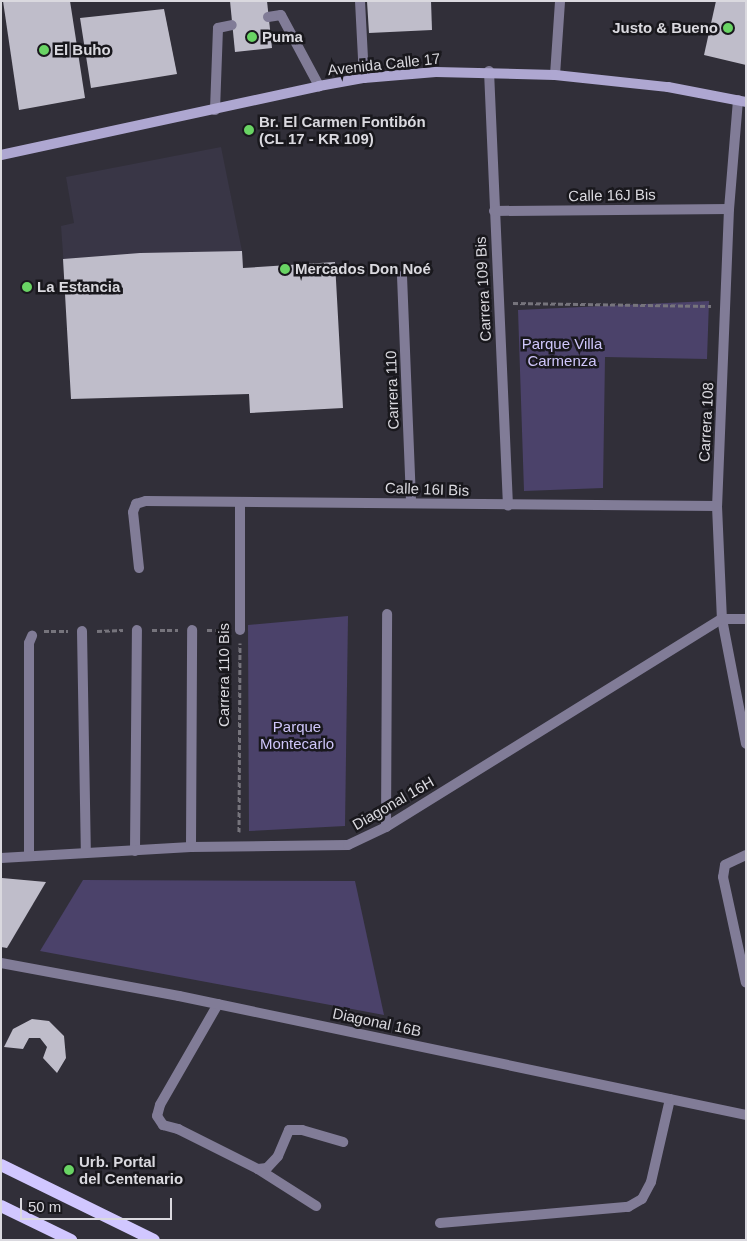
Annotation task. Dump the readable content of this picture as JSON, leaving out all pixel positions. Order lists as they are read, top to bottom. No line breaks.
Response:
{"streets":{"main road":["Avenida Calle 17"],"street":["Calle 16J Bis","Carrera 109 Bis","Carrera 110","Carrera 108","Calle 16I Bis","Carrera 110 Bis","Diagonal 16H","Diagonal 16B"]},"crossings":[["Avenida Calle 17","Carrera 109 Bis"],["Avenida Calle 17","Carrera 108"],["Calle 16J Bis","Carrera 109 Bis"],["Calle 16J Bis","Carrera 108"],["Carrera 109 Bis","Calle 16I Bis"],["Carrera 110","Calle 16I Bis"],["Carrera 108","Calle 16I Bis"],["Carrera 108","Diagonal 16H"],["Calle 16I Bis","Carrera 110 Bis"],["Carrera 110 Bis","Diagonal 16H"]],"parks":["Parque Villa Carmenza","Parque Montecarlo"],"places":["Justo & Bueno","Puma","El Buho","Br. El Carmen Fontibón (CL 17 - KR 109)","Mercados Don Noé","La Estancia","Urb. Portal del Centenario"],"scale_bar":"50 m"}
